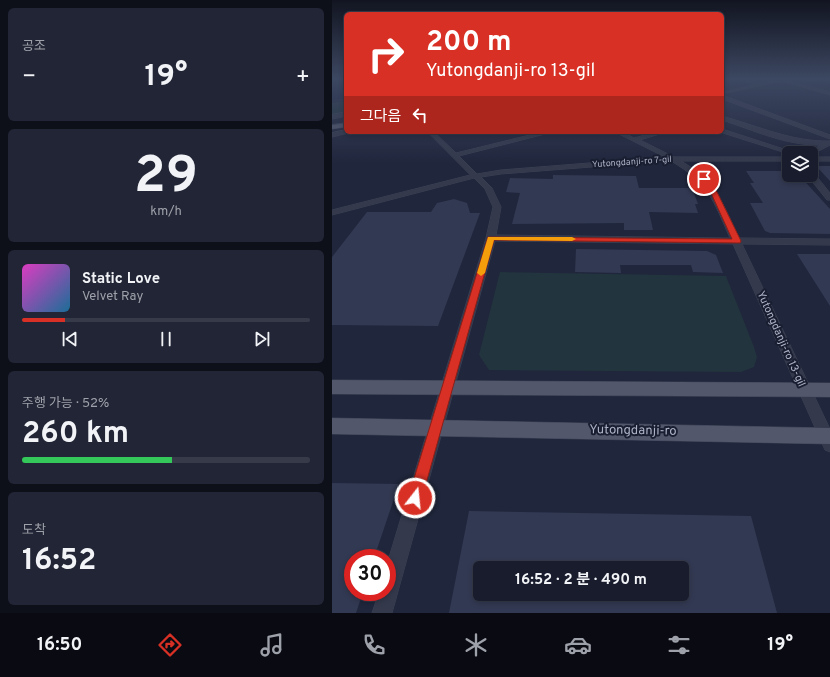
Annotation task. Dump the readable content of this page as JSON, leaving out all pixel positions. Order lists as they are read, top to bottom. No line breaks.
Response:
{"streets":{"main road":["Yutongdanji-ro"],"street":["Yutongdanji-ro 7-gil","Yutongdanji-ro 13-gil"]},"crossings":[["Yutongdanji-ro 7-gil","Yutongdanji-ro 13-gil"],["Yutongdanji-ro 13-gil","Yutongdanji-ro"]],"page":{"tile":["공조",["29","km/h"],["주행 가능 · 52%","260 km"],["도착","16:52"]],"turn":["200 m","Yutongdanji-ro 13-gil"],"heat":["−","19°","+"],"then":"그다음","song":["Static Love","Velvet Ray"],"limit":"30","trip":"16:52 · 2 분 · 490 m","tabs":["16:50","19°"]}}
